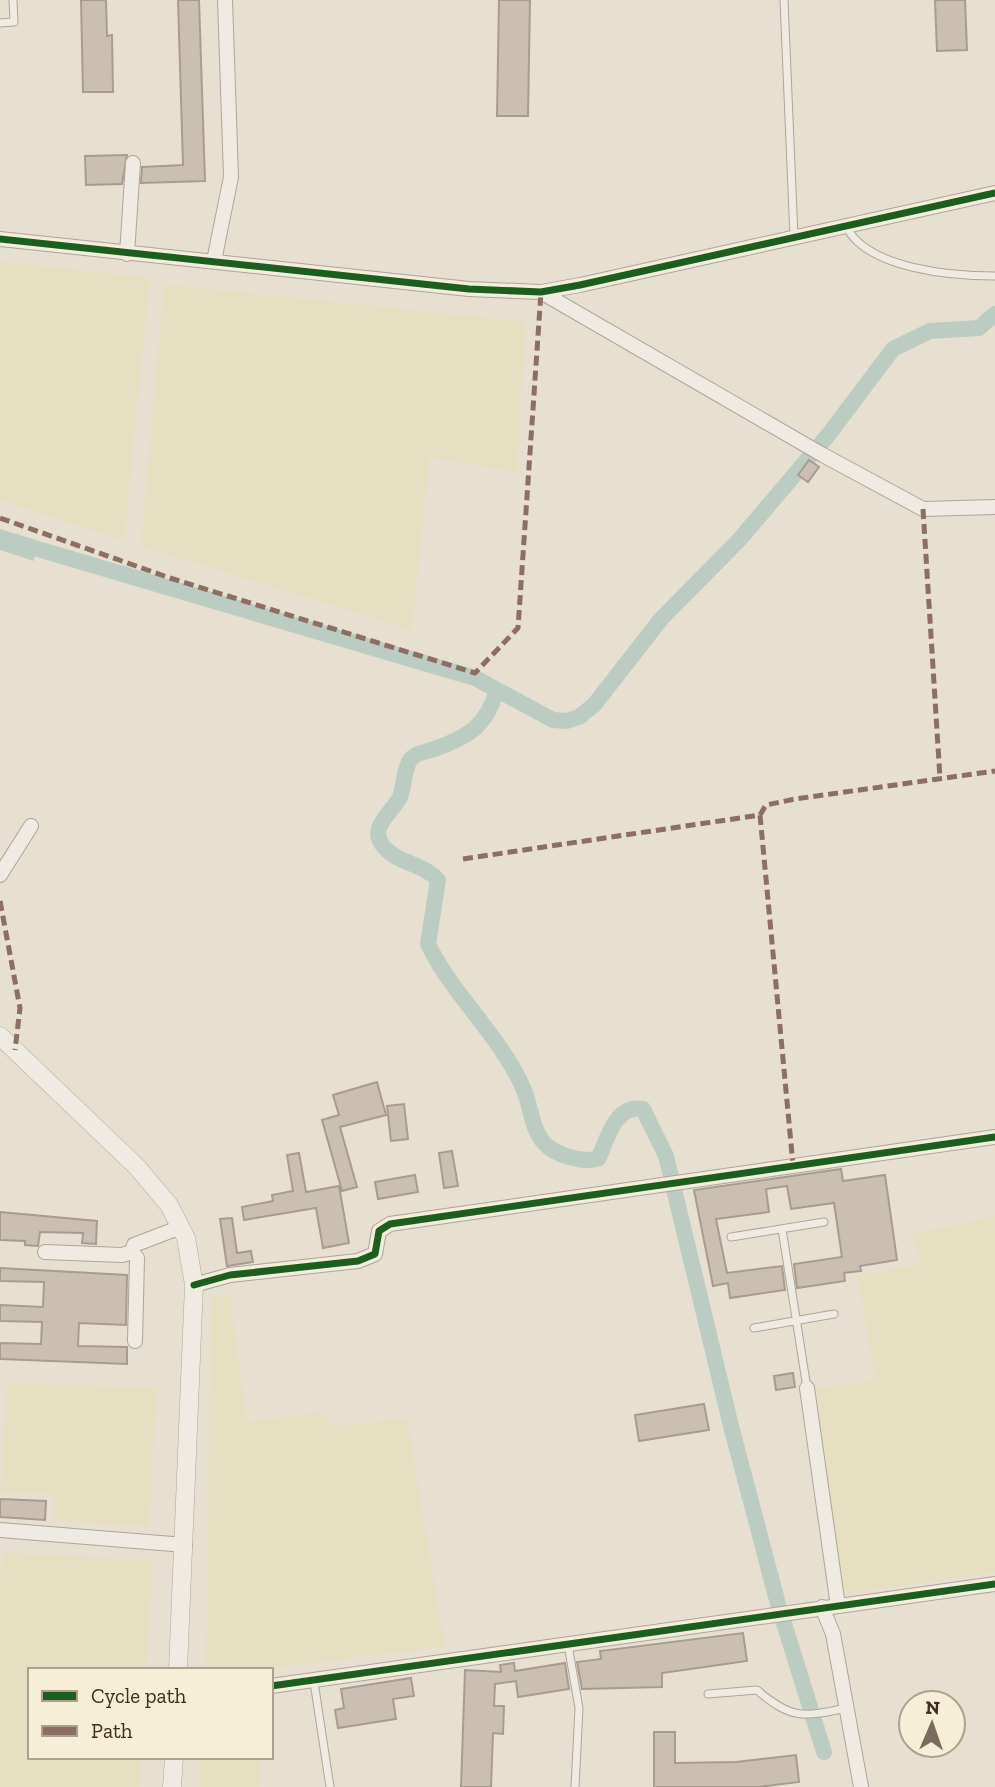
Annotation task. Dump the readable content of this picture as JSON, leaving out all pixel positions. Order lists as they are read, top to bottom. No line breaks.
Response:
{"legend":["Cycle path","Path"],"north":"top"}
